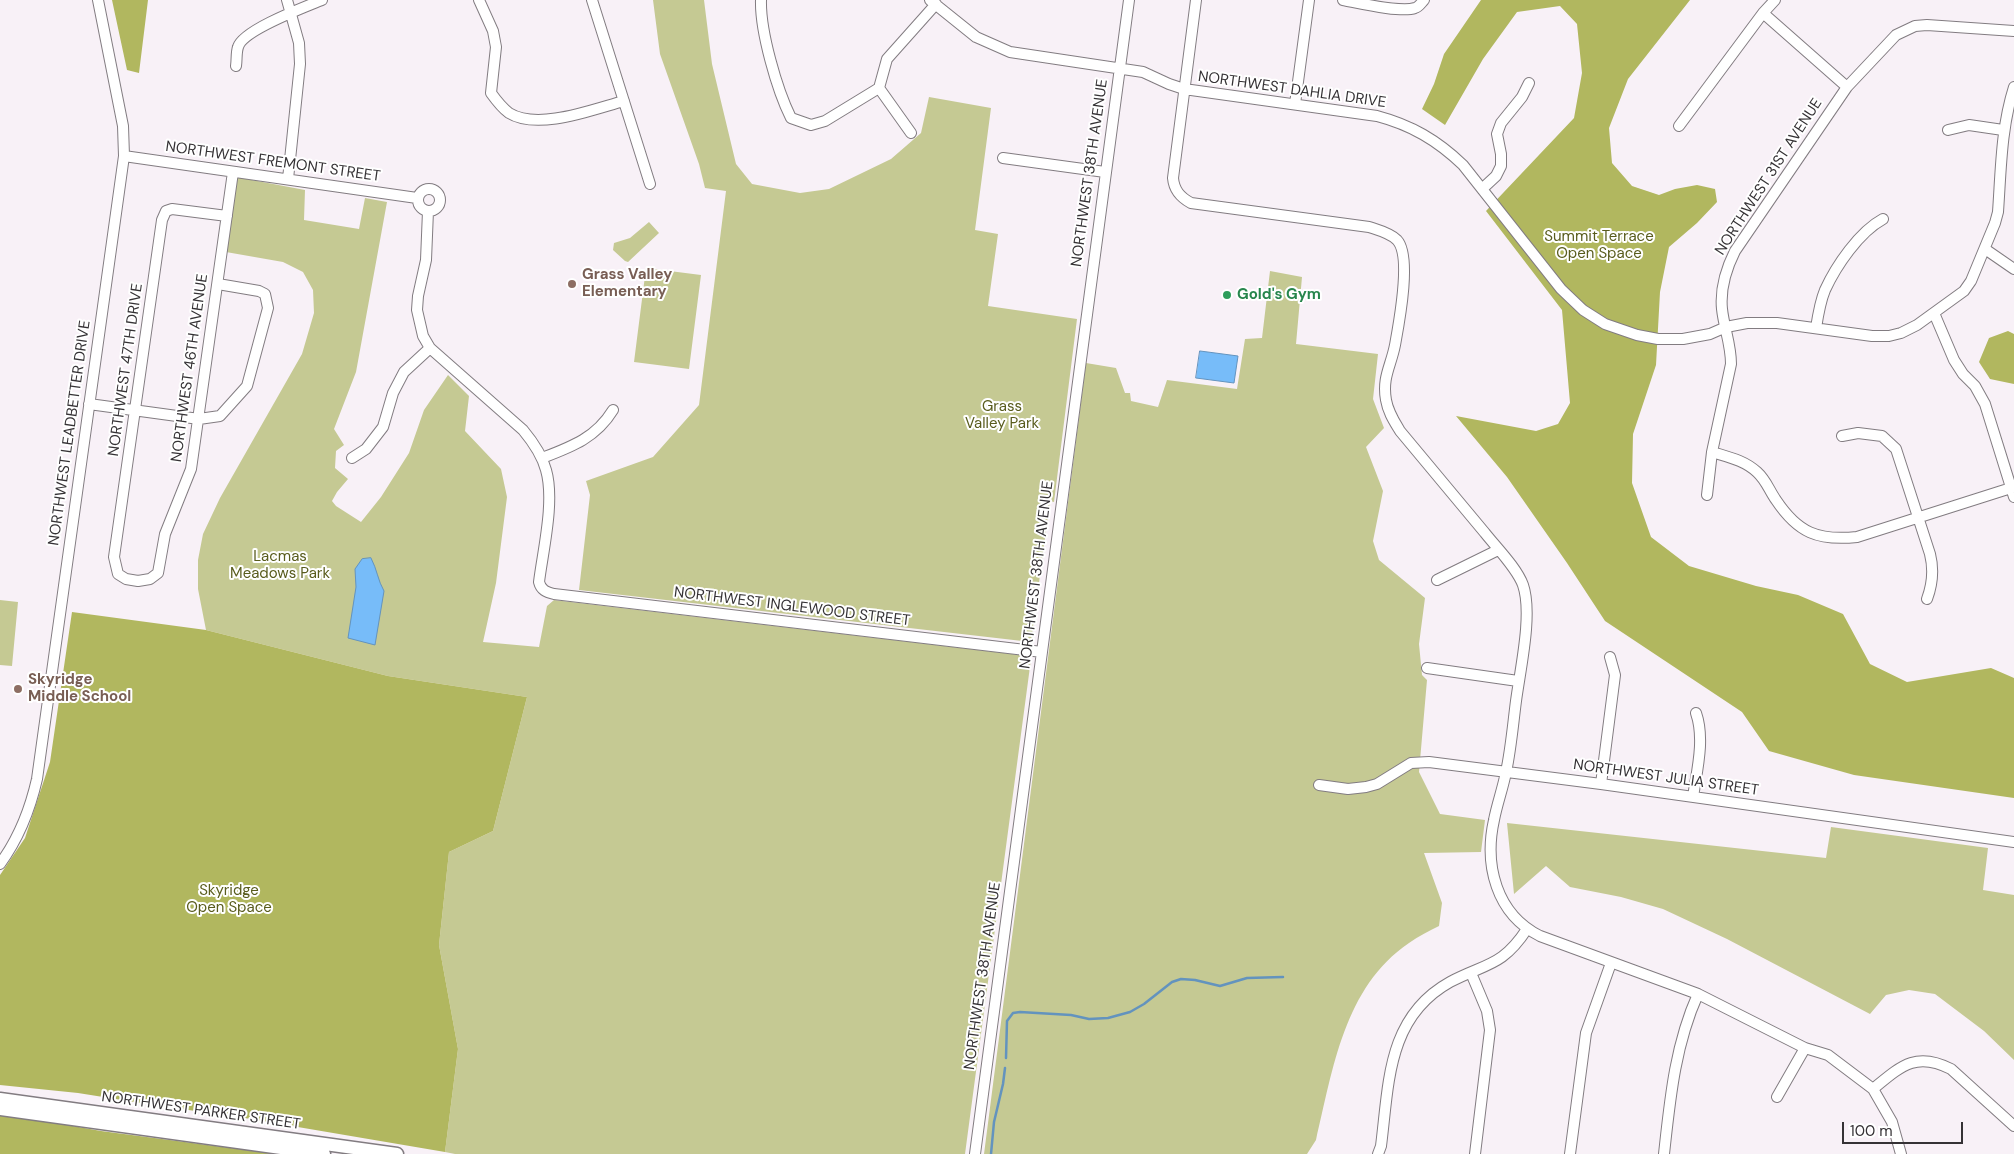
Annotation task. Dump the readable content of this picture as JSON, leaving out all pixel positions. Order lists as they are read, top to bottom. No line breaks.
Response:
{"streets":{"main road":["NORTHWEST PARKER STREET"],"street":["NORTHWEST DAHLIA DRIVE","NORTHWEST FREMONT STREET","NORTHWEST 38TH AVENUE","NORTHWEST 31ST AVENUE","NORTHWEST 46TH AVENUE","NORTHWEST 47TH DRIVE","NORTHWEST LEADBETTER DRIVE","NORTHWEST INGLEWOOD STREET","NORTHWEST JULIA STREET"]},"crossings":[["NORTHWEST DAHLIA DRIVE","NORTHWEST 38TH AVENUE"],["NORTHWEST DAHLIA DRIVE","NORTHWEST 31ST AVENUE"],["NORTHWEST FREMONT STREET","NORTHWEST 46TH AVENUE"],["NORTHWEST FREMONT STREET","NORTHWEST LEADBETTER DRIVE"],["NORTHWEST 38TH AVENUE","NORTHWEST INGLEWOOD STREET"],["NORTHWEST 46TH AVENUE","NORTHWEST 47TH DRIVE"]],"parks":["Summit Terrace Open Space","Grass Valley Park","Lacmas Meadows Park","Skyridge Open Space"],"places":["Grass Valley Elementary","Gold's Gym","Skyridge Middle School"],"scale_bar":"100 m"}
